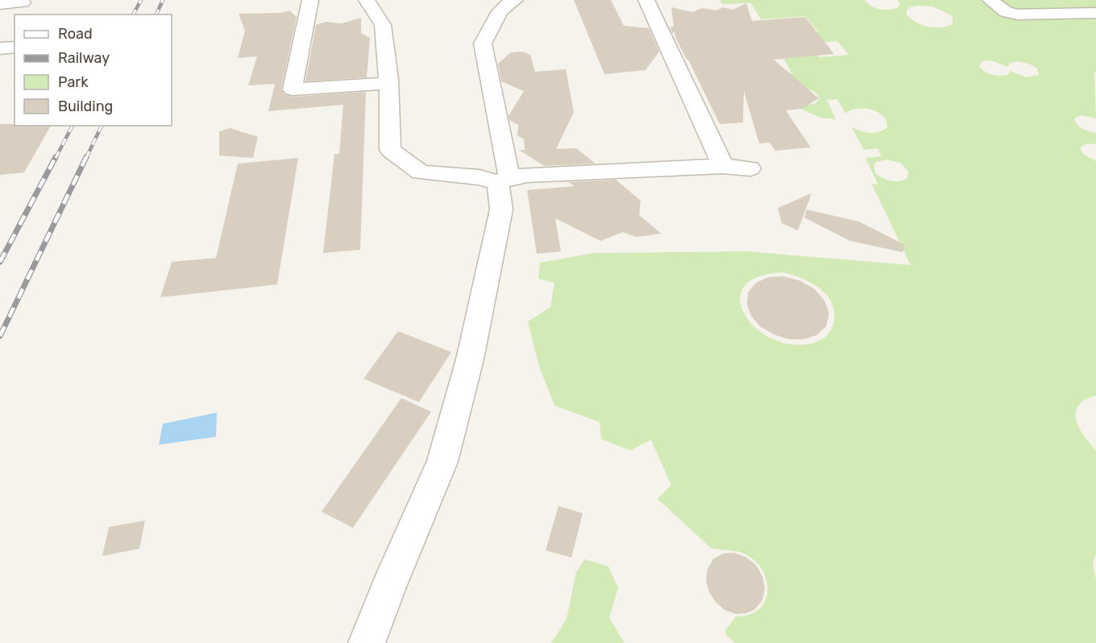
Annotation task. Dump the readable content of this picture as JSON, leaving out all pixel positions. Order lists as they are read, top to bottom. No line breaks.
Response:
{"legend":["Road","Railway","Park","Building"]}
